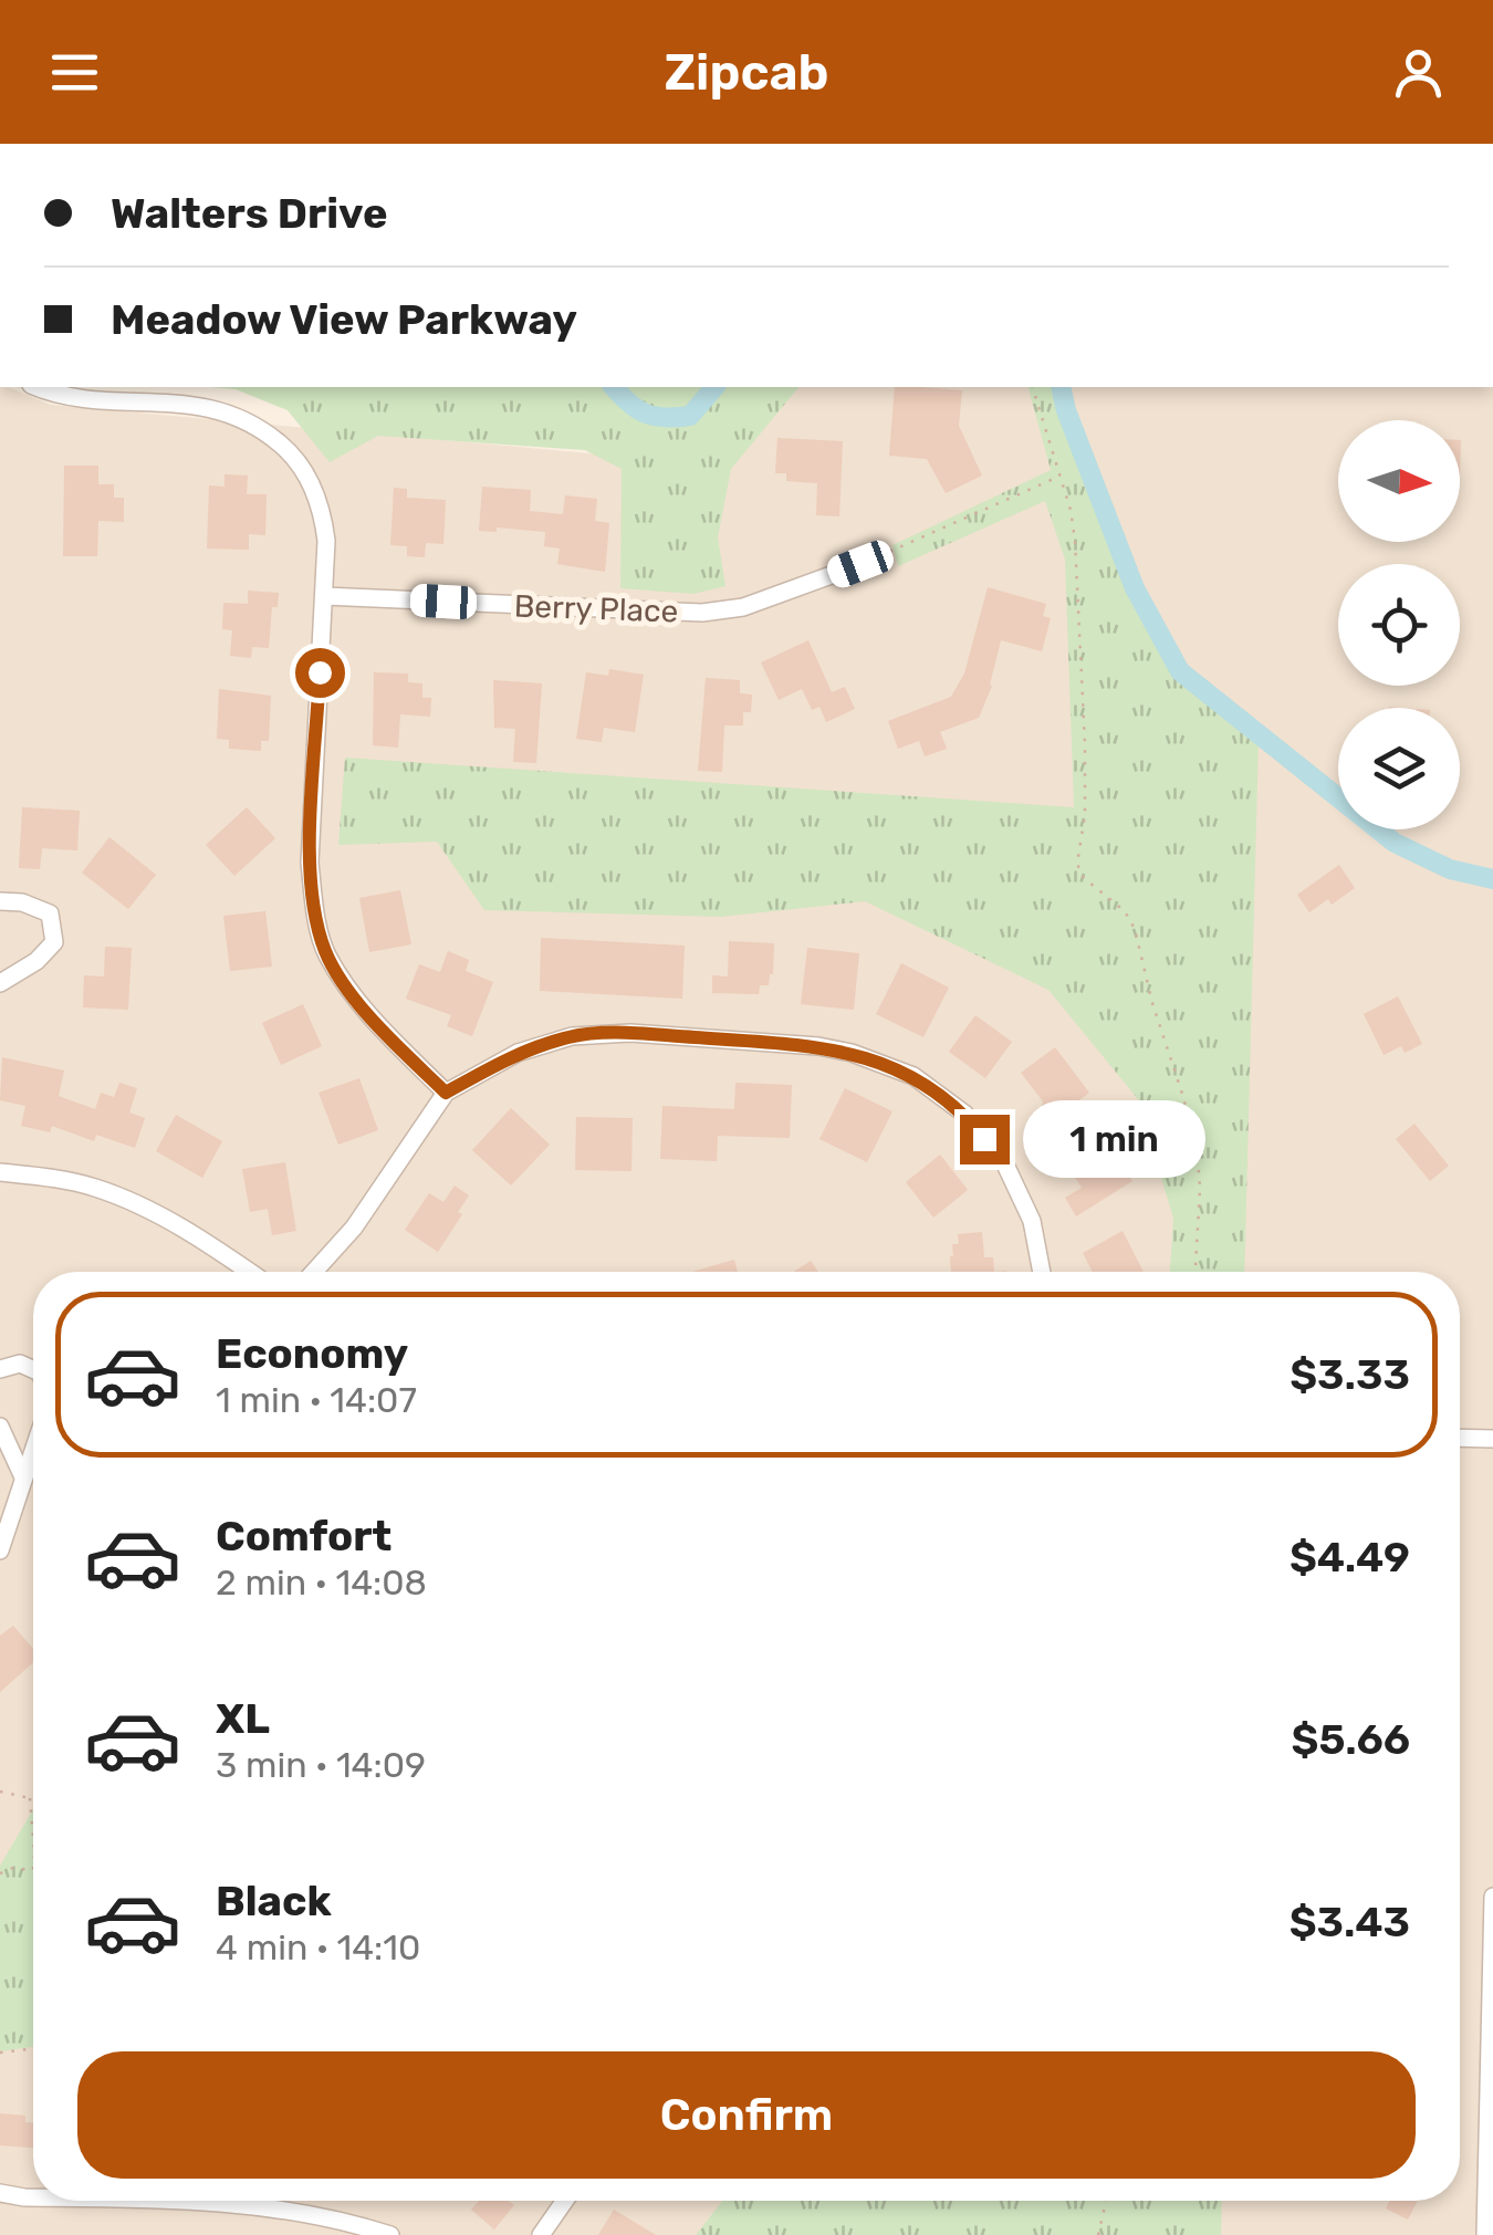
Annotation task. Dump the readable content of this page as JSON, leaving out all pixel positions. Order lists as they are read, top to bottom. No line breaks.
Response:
{"streets":{"street":["Berry Place"]},"north":"right","page":{"header":"Zipcab","banner":["Walters Drive","Meadow View Parkway"],"bubble":"1 min","list":[{"name":"Economy","note":"1 min · 14:07","value":"$3.33"},{"name":"Comfort","note":"2 min · 14:08","value":"$4.49"},{"name":"XL","note":"3 min · 14:09","value":"$5.66"},{"name":"Black","note":"4 min · 14:10","value":"$3.43"}],"buttons":"Confirm"}}
